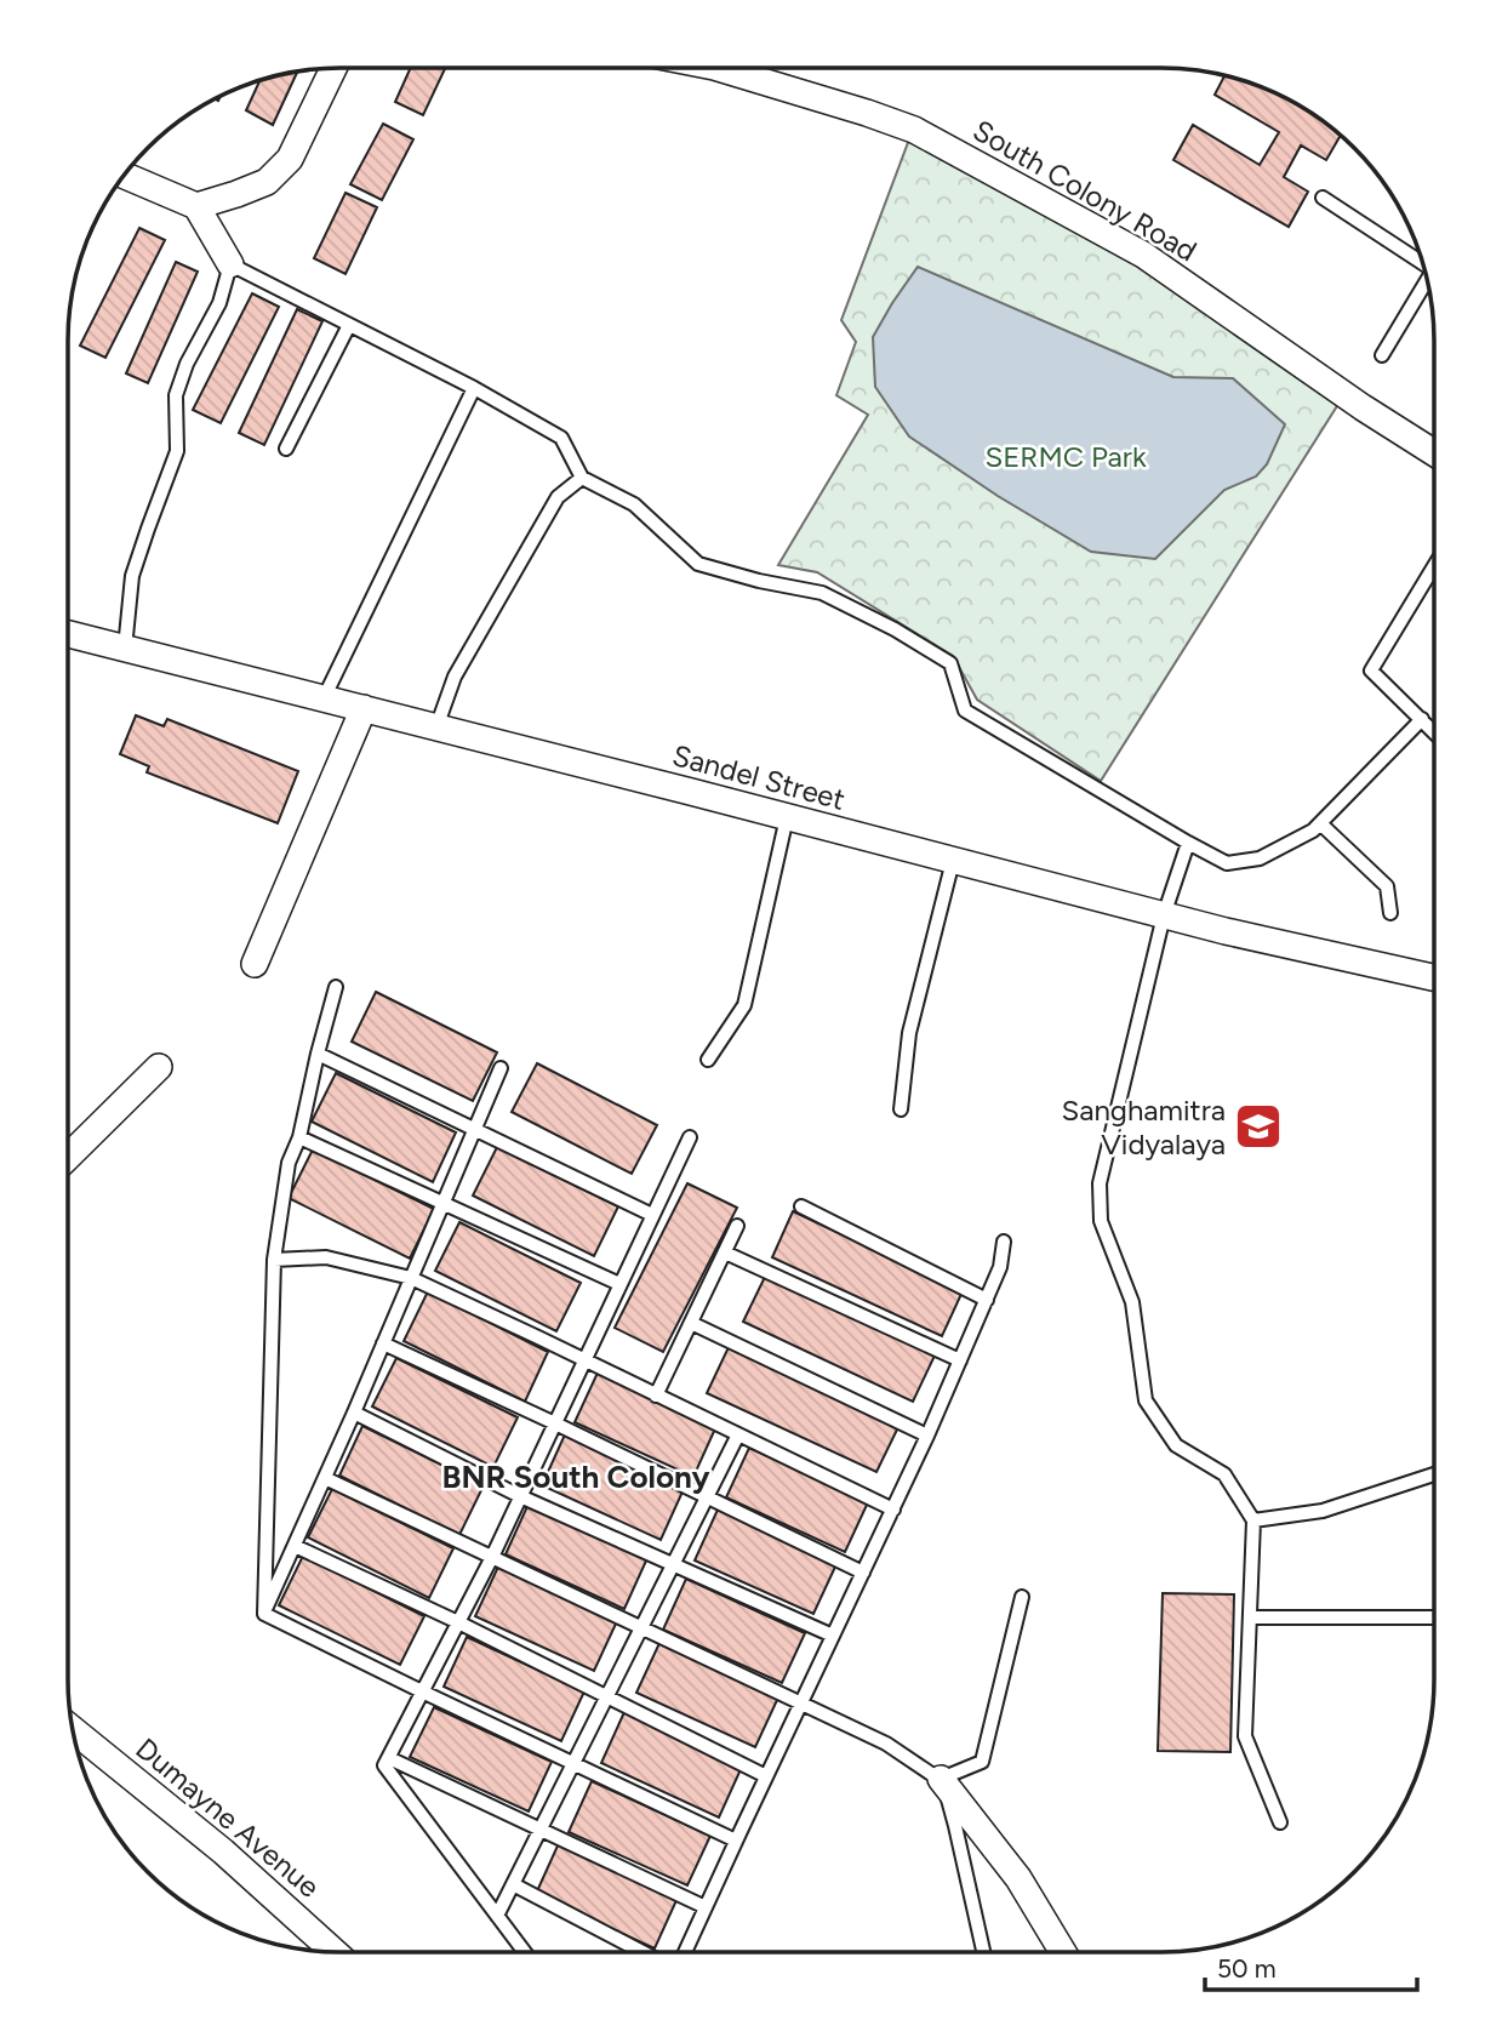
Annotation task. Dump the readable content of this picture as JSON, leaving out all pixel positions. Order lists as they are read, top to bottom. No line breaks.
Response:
{"streets":{"street":["South Colony Road","Sandel Street","Dumayne Avenue"]},"districts":["BNR South Colony"],"parks":["SERMC Park"],"places":{"school or university":["Sanghamitra Vidyalaya"]},"scale_bar":"50 m"}
